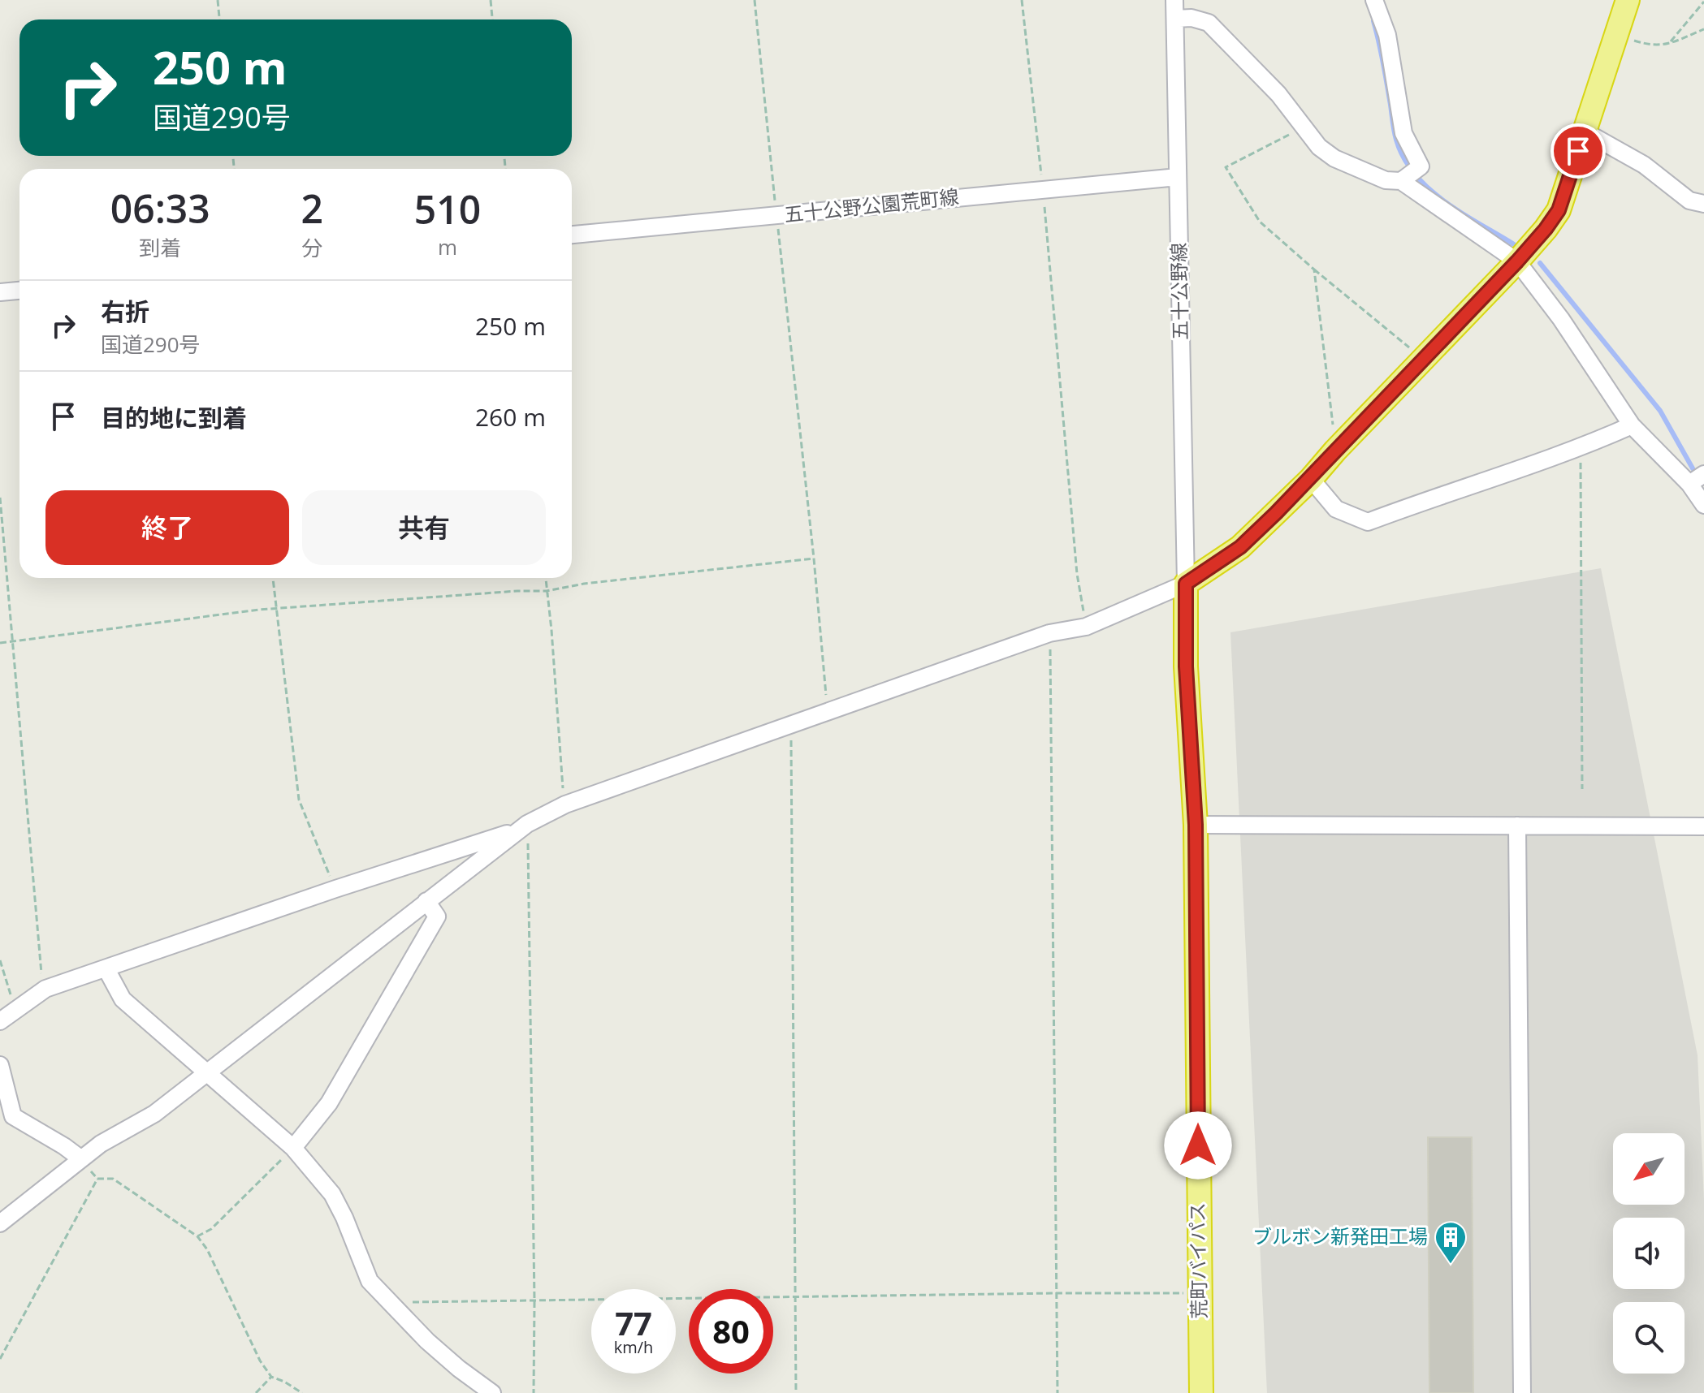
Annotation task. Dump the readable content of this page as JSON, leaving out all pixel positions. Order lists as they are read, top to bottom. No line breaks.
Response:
{"streets":{"highway":["荒町バイパス"],"street":["五十公野公園荒町線","五十公野線"]},"crossings":[["五十公野公園荒町線","五十公野線"],["五十公野線","荒町バイパス"]],"places":{"building":["ブルボン新発田工場"]},"north":"bottom left","page":{"turn":["250 m","国道290号"],"eta":["06:33","到着","2","分","510","m"],"list":[{"name":"右折","note":"国道290号","value":"250 m"},{"name":"目的地に到着","value":"260 m"}],"buttons":["終了","共有"],"speed":"77 km/h","limit":"80"}}
